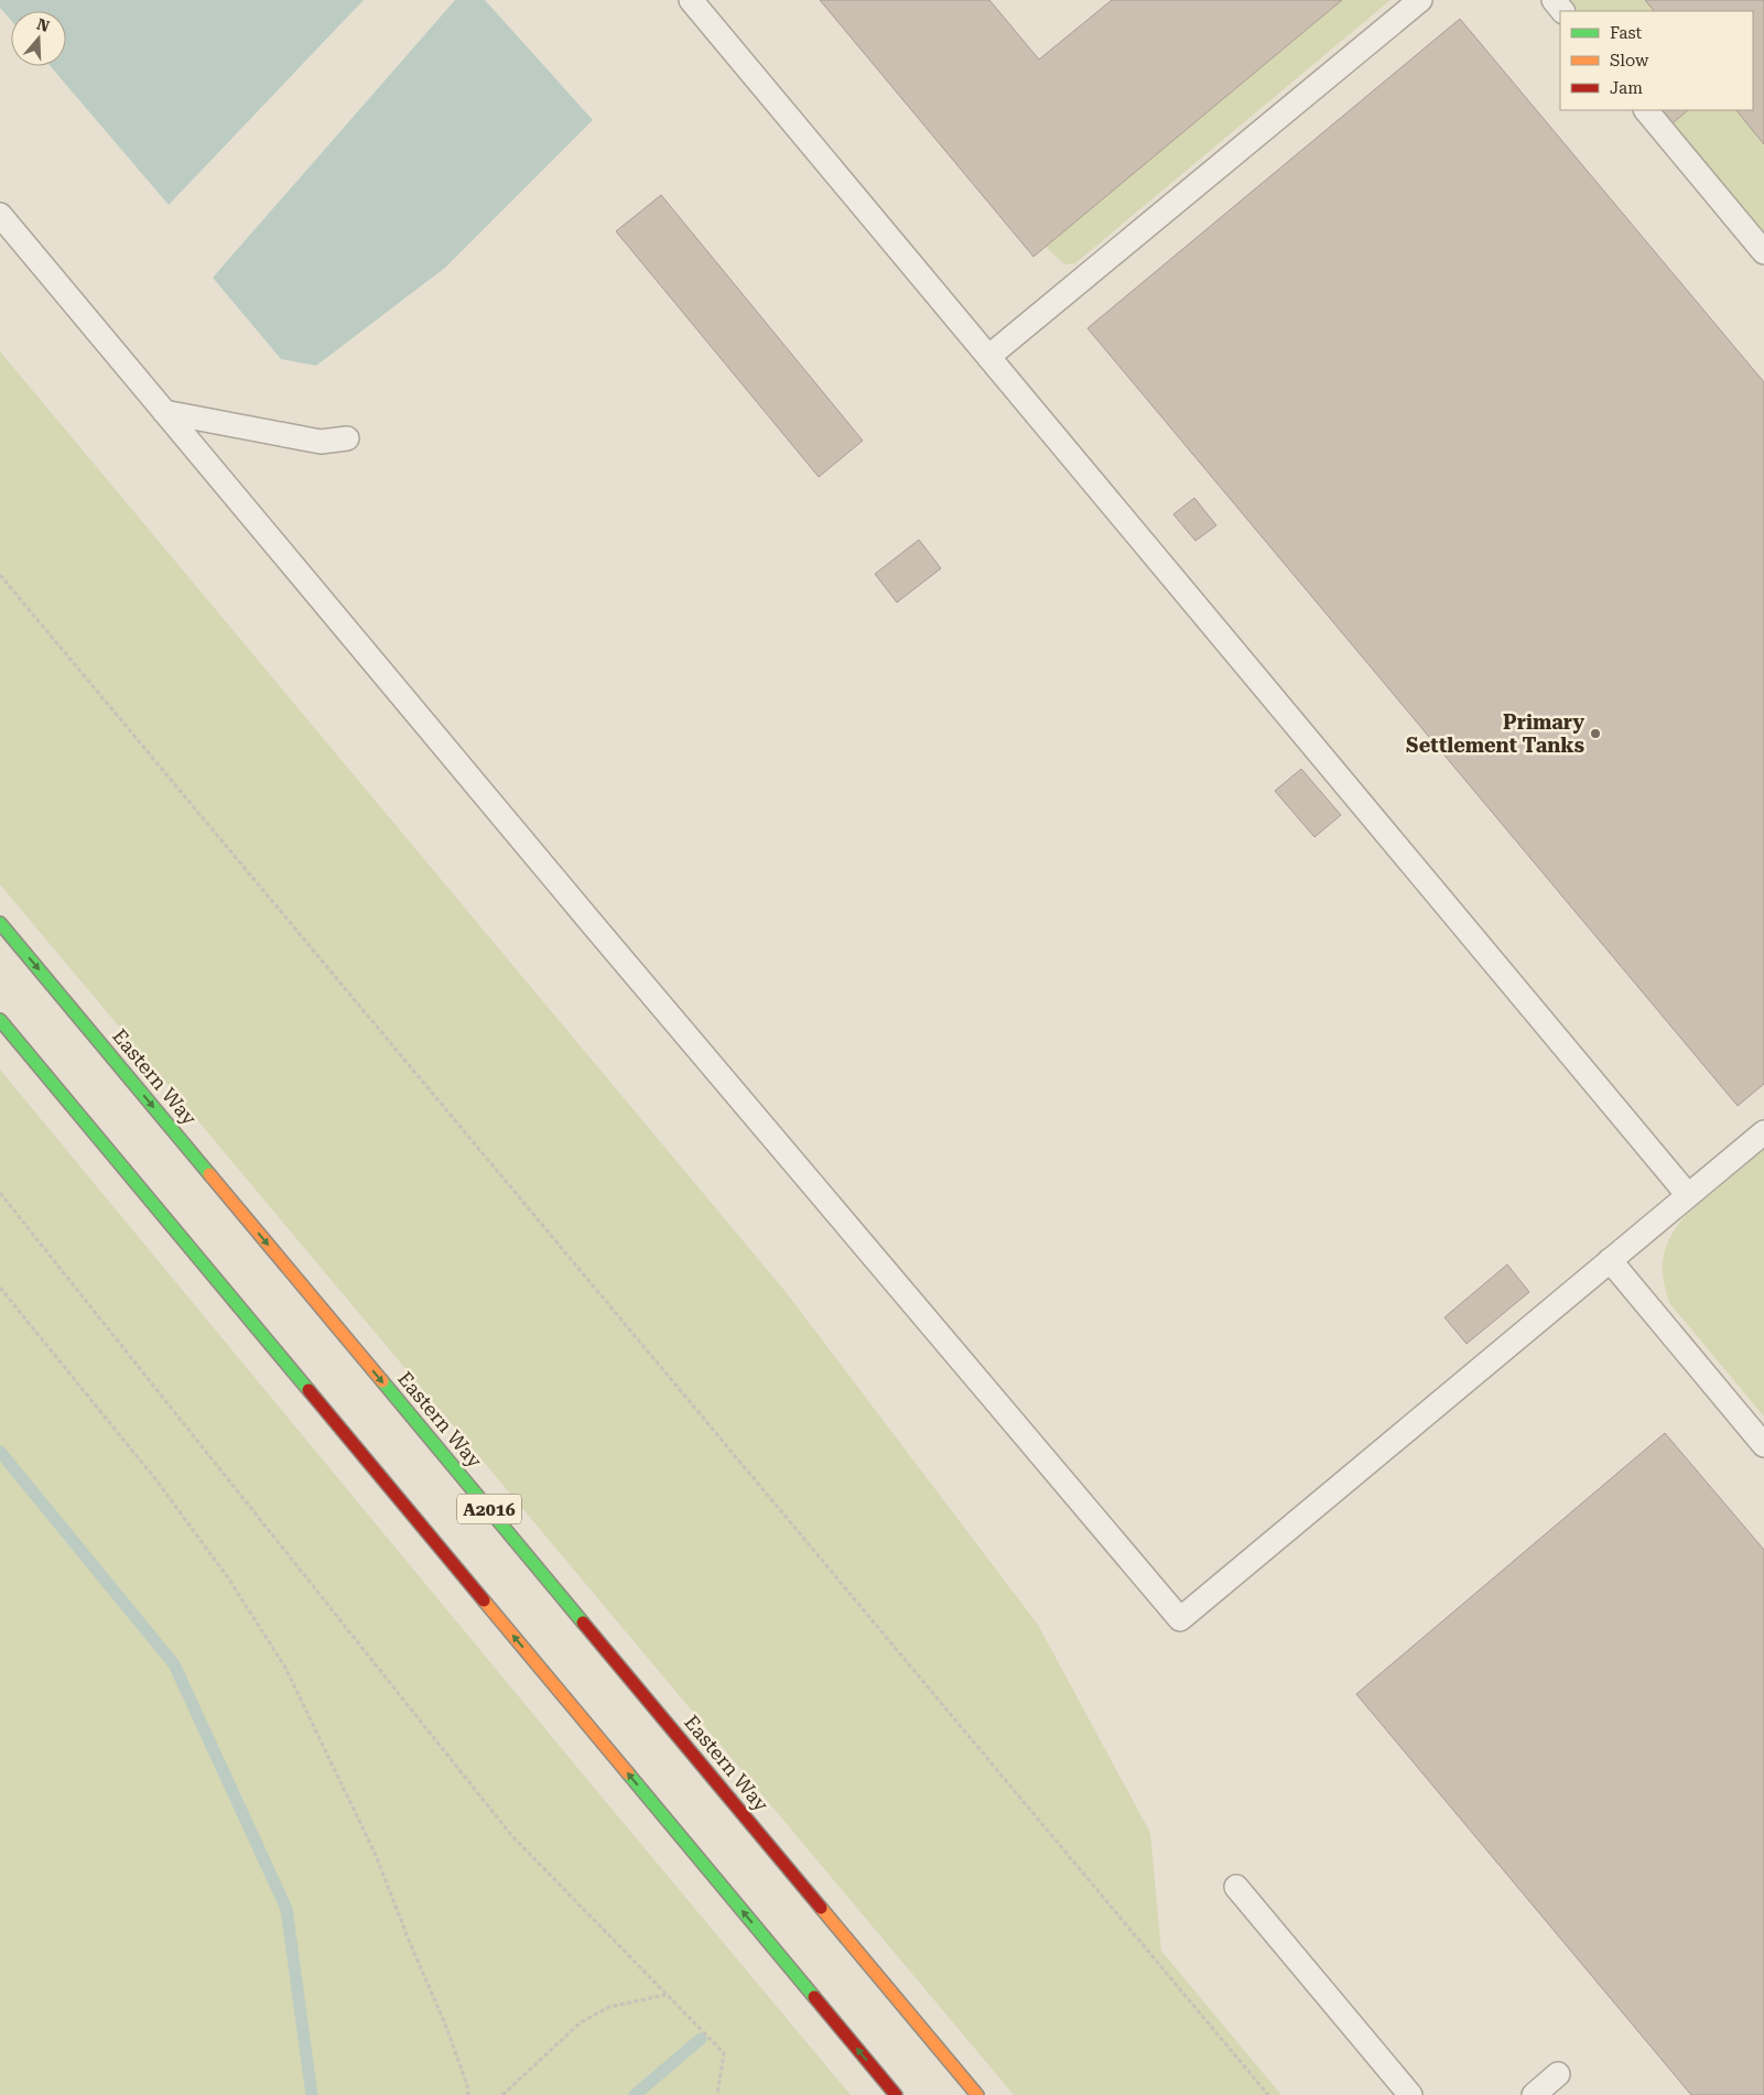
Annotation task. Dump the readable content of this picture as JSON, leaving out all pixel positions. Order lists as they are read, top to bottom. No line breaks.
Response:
{"streets":{"main road":["Eastern Way","A2016"]},"places":["Primary Settlement Tanks"],"legend":["Fast","Slow","Jam"],"north":"top"}
